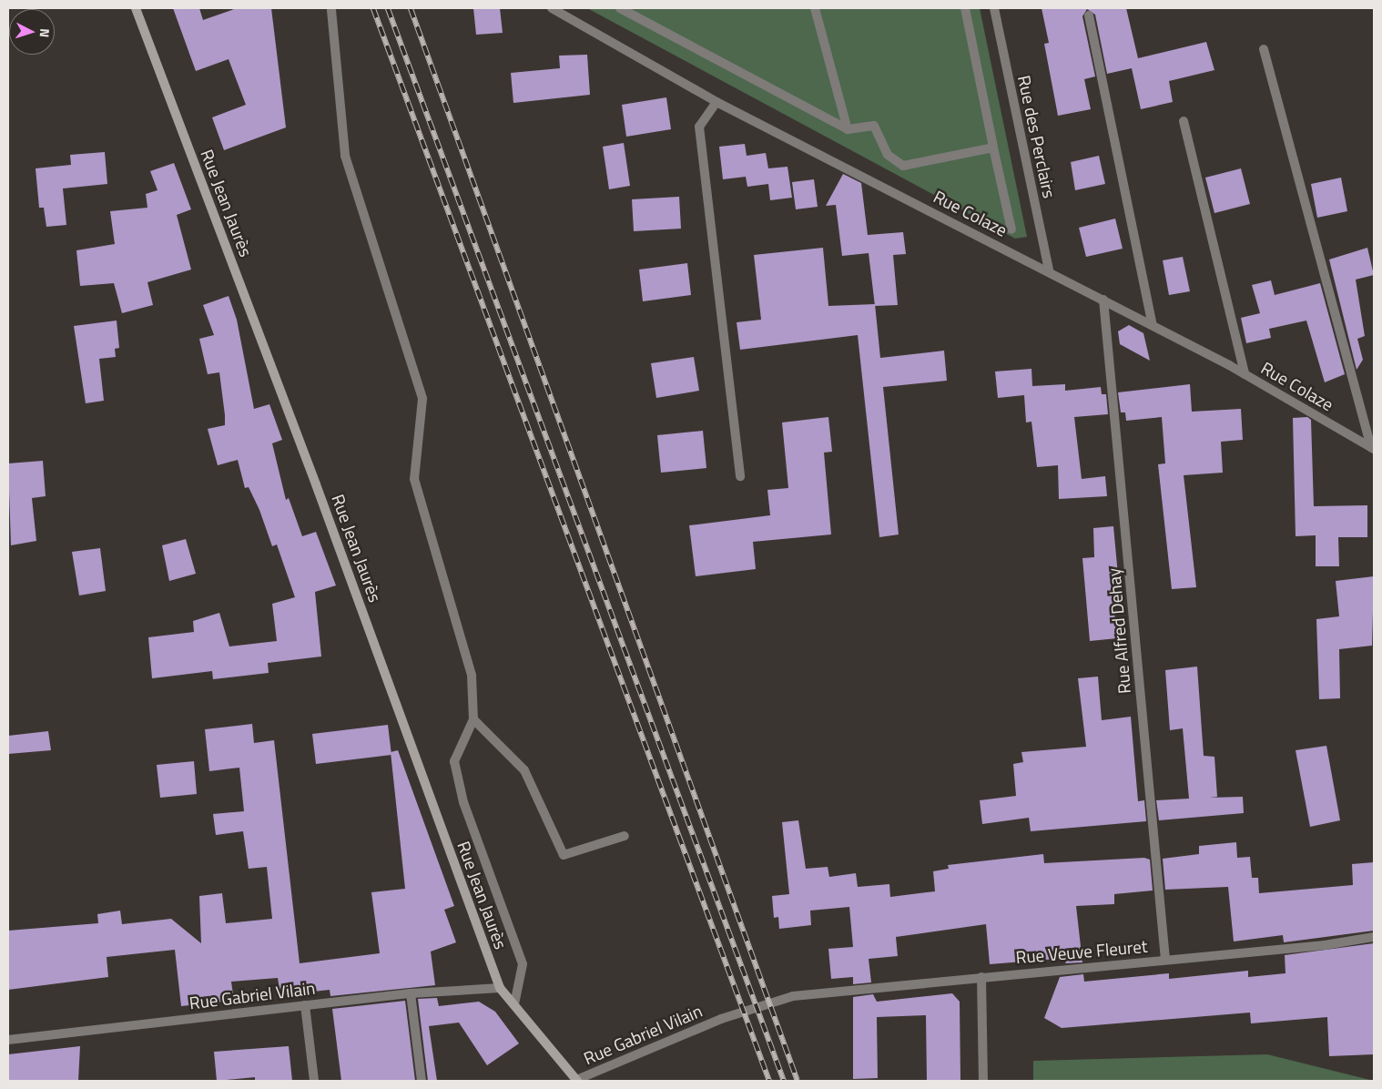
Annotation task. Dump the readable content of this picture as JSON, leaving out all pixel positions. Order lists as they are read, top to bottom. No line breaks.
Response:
{"streets":{"main road":["Rue Jean Jaurès"],"street":["Rue des Perclairs","Rue Colaze","Rue Alfred Dehay","Rue Veuve Fleuret","Rue Gabriel Vilain"]},"crossings":[["Rue des Perclairs","Rue Colaze"],["Rue Jean Jaurès","Rue Gabriel Vilain"],["Rue Colaze","Rue Alfred Dehay"],["Rue Alfred Dehay","Rue Veuve Fleuret"],["Rue Veuve Fleuret","Rue Gabriel Vilain"]],"north":"right"}
